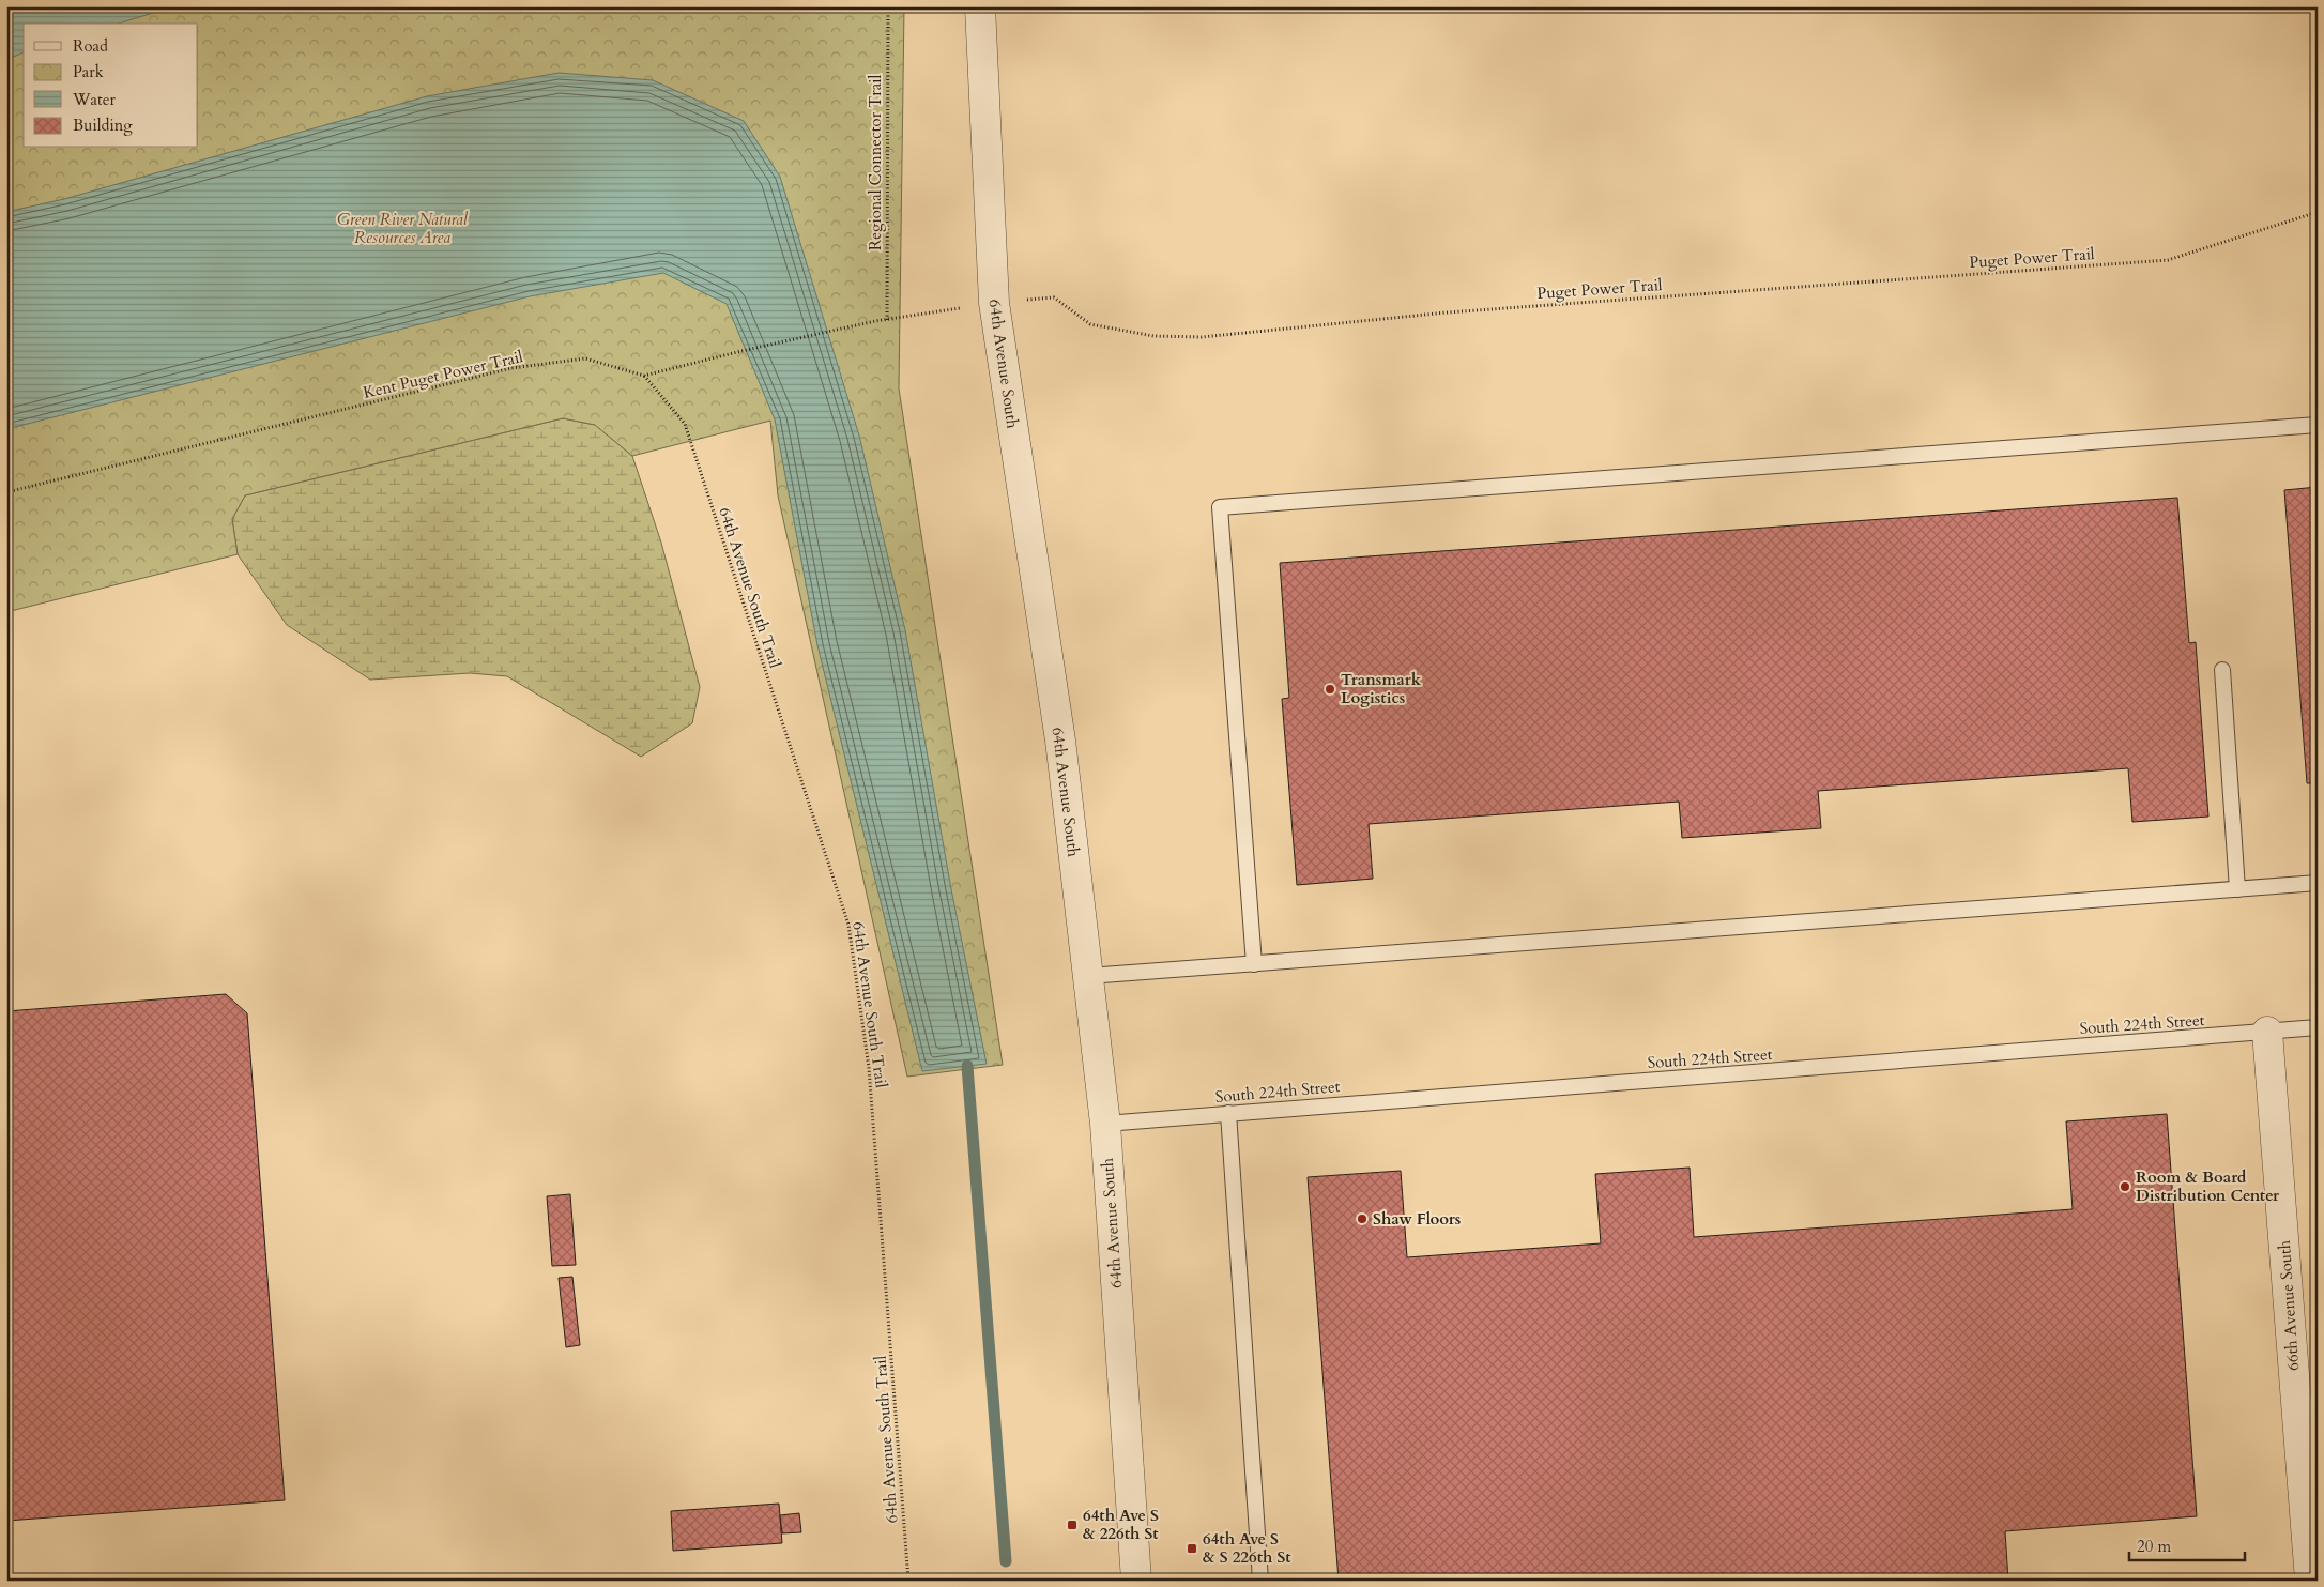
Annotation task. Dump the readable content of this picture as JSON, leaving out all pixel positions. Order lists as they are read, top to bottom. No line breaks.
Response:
{"streets":{"street":["64th Avenue South","66th Avenue South"],"lane":["South 224th Street"],"path":["Regional Connector Trail","Puget Power Trail","Kent Puget Power Trail","64th Avenue South Trail"]},"crossings":[["Regional Connector Trail","Puget Power Trail"],["Puget Power Trail","64th Avenue South"],["64th Avenue South","South 224th Street"],["Kent Puget Power Trail","64th Avenue South Trail"],["South 224th Street","66th Avenue South"]],"parks":["Green River Natural Resources Area"],"places":{"other":["Transmark Logistics","Room & Board Distribution Center","Shaw Floors"],"transit":["64th Ave S & 226th St","64th Ave S & S 226th St"]},"legend":["Road","Park","Water","Building"],"scale_bar":"20 m"}
